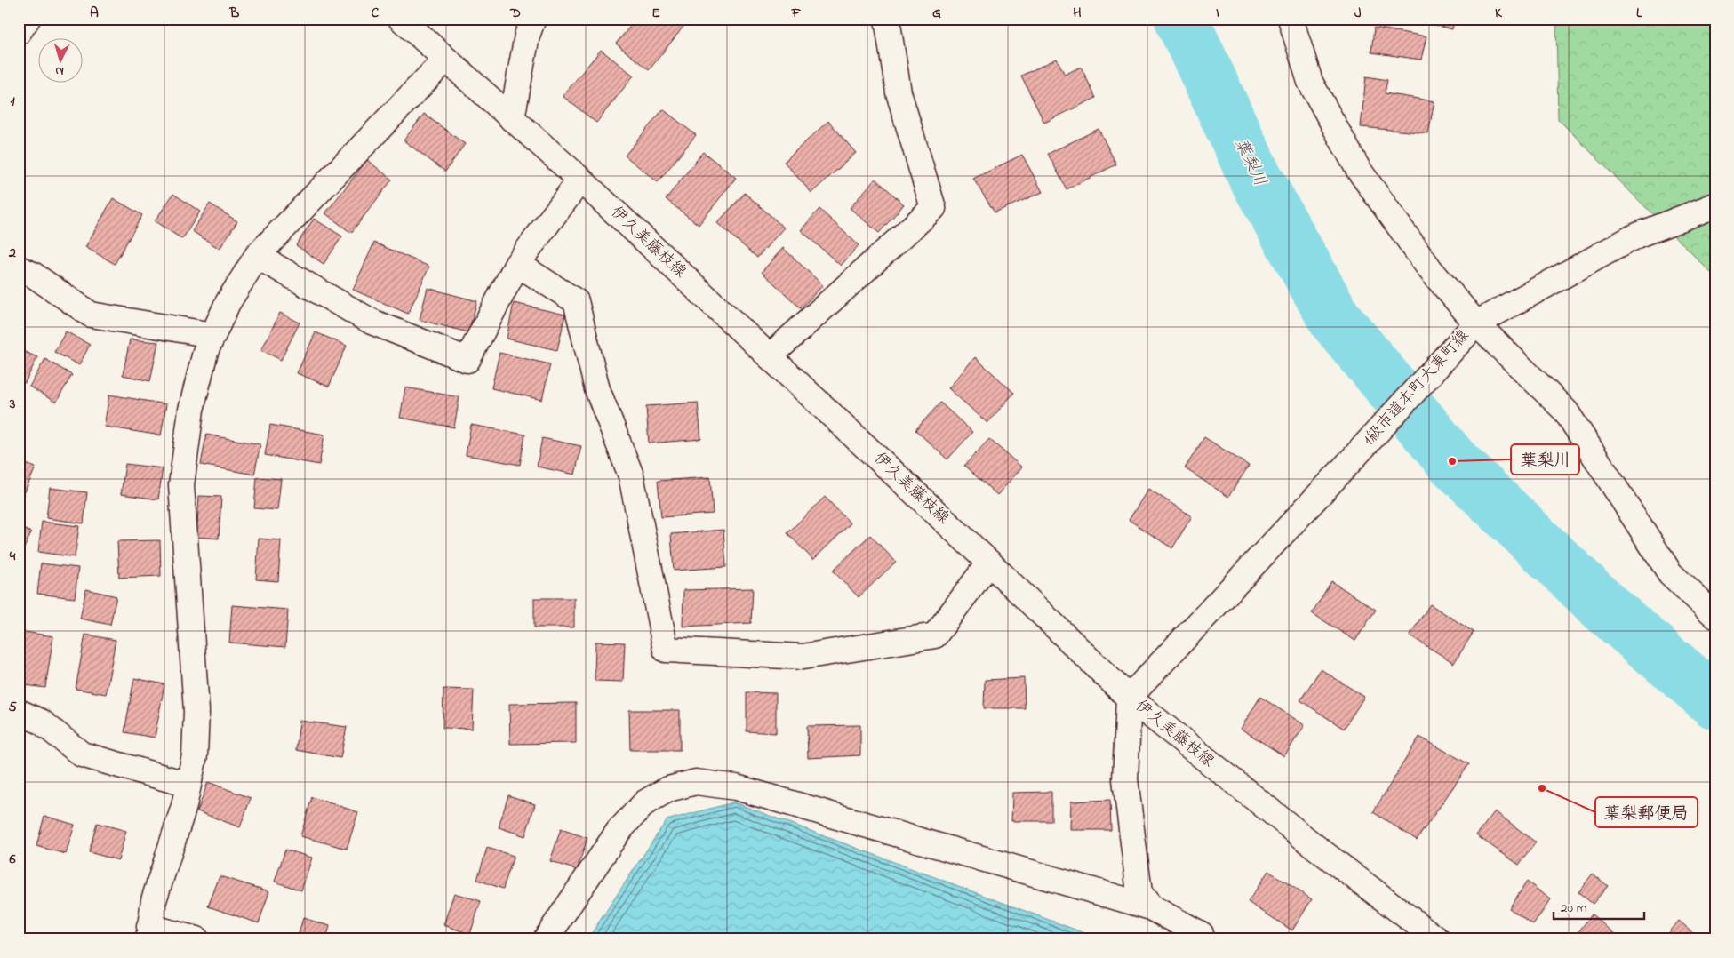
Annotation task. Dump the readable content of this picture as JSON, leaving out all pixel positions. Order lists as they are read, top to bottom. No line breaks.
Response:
{"streets":{"street":["伊久美藤枝線","1級市道本町大東町線"]},"crossings":[["伊久美藤枝線","1級市道本町大東町線"]],"water":["葉梨川"],"places":["葉梨川","葉梨郵便局"],"scale_bar":"20 m","north":"bottom","grid":{"columns":["A","B","C","D","E","F","G","H","I","J","K","L"],"rows":["1","2","3","4","5","6"]}}
